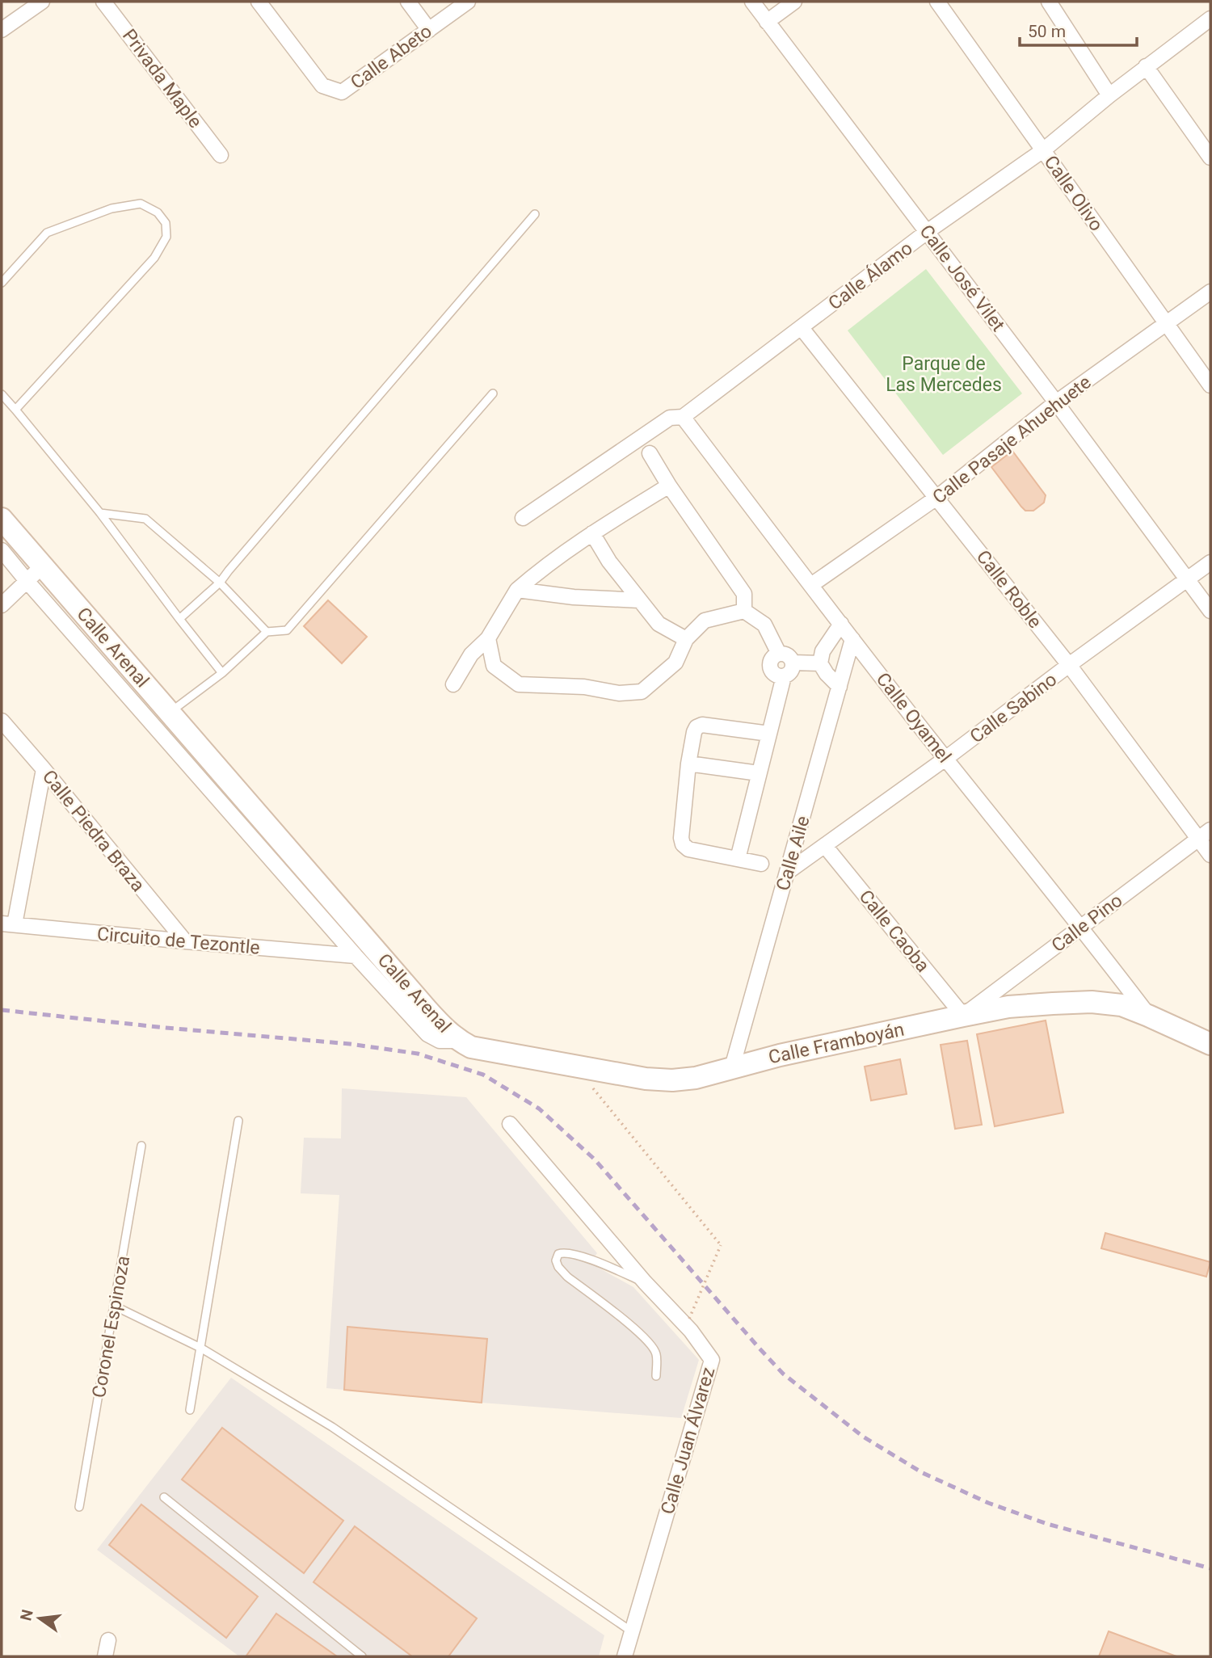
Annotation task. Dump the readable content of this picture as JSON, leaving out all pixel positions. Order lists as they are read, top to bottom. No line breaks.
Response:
{"streets":{"street":["Calle Abeto","Privada Maple","Calle Olivo","Calle Álamo","Calle José Vilet","Calle Pasaje Ahuehuete","Calle Roble","Calle Arenal","Calle Sabino","Calle Oyamel","Calle Piedra Braza","Calle Aile","Calle Pino","Calle Caoba","Circuito de Tezontle","Calle Framboyán","Calle Juan Álvarez"],"lane":["Coronel Espinoza"]},"crossings":[["Calle Olivo","Calle Álamo"],["Calle Olivo","Calle Pasaje Ahuehuete"],["Calle Álamo","Calle José Vilet"],["Calle Álamo","Calle Roble"],["Calle Álamo","Calle Oyamel"],["Calle José Vilet","Calle Pasaje Ahuehuete"],["Calle José Vilet","Calle Sabino"],["Calle Pasaje Ahuehuete","Calle Roble"],["Calle Pasaje Ahuehuete","Calle Oyamel"],["Calle Roble","Calle Sabino"],["Calle Roble","Calle Pino"],["Calle Arenal","Circuito de Tezontle"],["Calle Arenal","Calle Framboyán"],["Calle Sabino","Calle Oyamel"],["Calle Sabino","Calle Aile"],["Calle Sabino","Calle Caoba"],["Calle Oyamel","Calle Aile"],["Calle Oyamel","Calle Pino"],["Calle Oyamel","Calle Framboyán"],["Calle Piedra Braza","Circuito de Tezontle"],["Calle Aile","Calle Framboyán"],["Calle Pino","Calle Caoba"],["Calle Pino","Calle Framboyán"],["Calle Caoba","Calle Framboyán"]],"parks":["Parque de Las Mercedes"],"scale_bar":"50 m","north":"left"}
